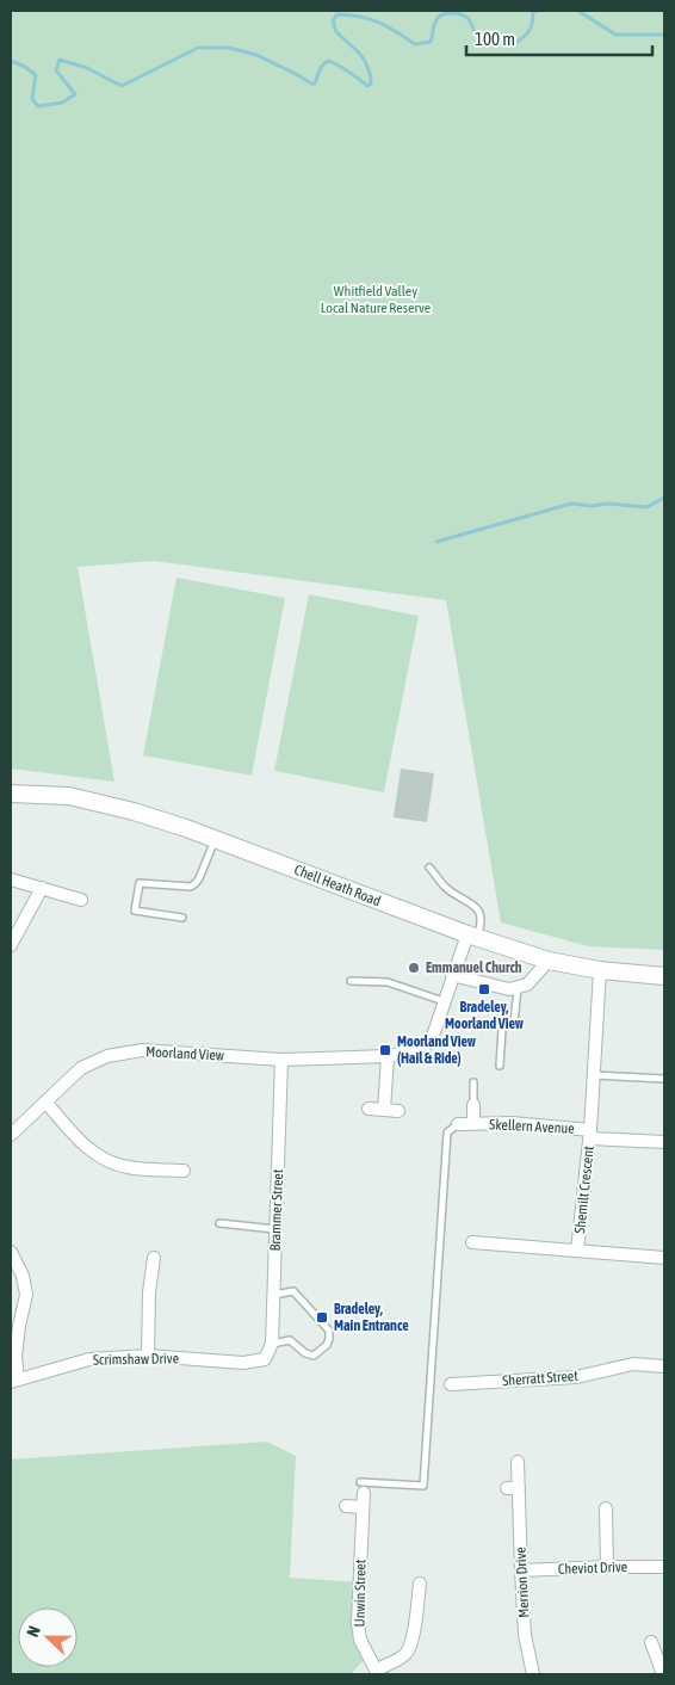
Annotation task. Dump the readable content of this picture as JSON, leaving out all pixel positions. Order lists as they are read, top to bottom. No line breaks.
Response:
{"streets":{"street":["Chell Heath Road","Moorland View","Skellern Avenue","Shemilt Crescent","Brammer Street","Scrimshaw Drive","Sherratt Street","Cheviot Drive","Merrion Drive","Unwin Street"]},"crossings":[["Chell Heath Road","Moorland View"],["Chell Heath Road","Shemilt Crescent"],["Moorland View","Brammer Street"],["Skellern Avenue","Shemilt Crescent"],["Brammer Street","Scrimshaw Drive"],["Cheviot Drive","Merrion Drive"]],"parks":["Whitfield Valley Local Nature Reserve"],"places":{"other":["Emmanuel Church"],"transit":["Bradeley, Moorland View","Moorland View (Hail & Ride)","Bradeley, Main Entrance"]},"scale_bar":"100 m","north":"left"}
